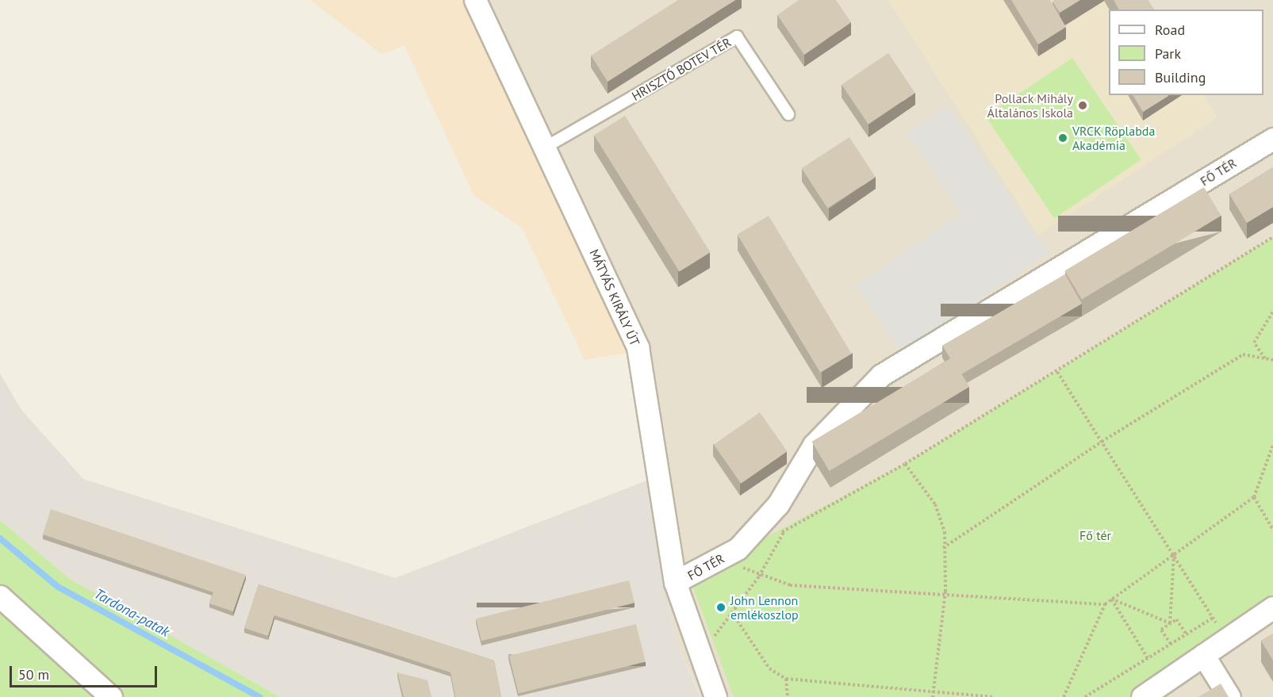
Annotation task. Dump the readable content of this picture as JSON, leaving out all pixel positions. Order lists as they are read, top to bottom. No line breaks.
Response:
{"streets":{"street":["FŐ TÉR","MÁTYÁS KIRÁLY ÚT"],"lane":["HRISZTÓ BOTEV TÉR"]},"crossings":[["HRISZTÓ BOTEV TÉR","MÁTYÁS KIRÁLY ÚT"],["FŐ TÉR","MÁTYÁS KIRÁLY ÚT"]],"water":["Tardona-patak"],"parks":["Fő tér"],"places":["Pollack Mihály Általános Iskola","VRCK Röplabda Akadémia","John Lennon emlékoszlop"],"legend":["Road","Park","Building"],"scale_bar":"50 m"}
